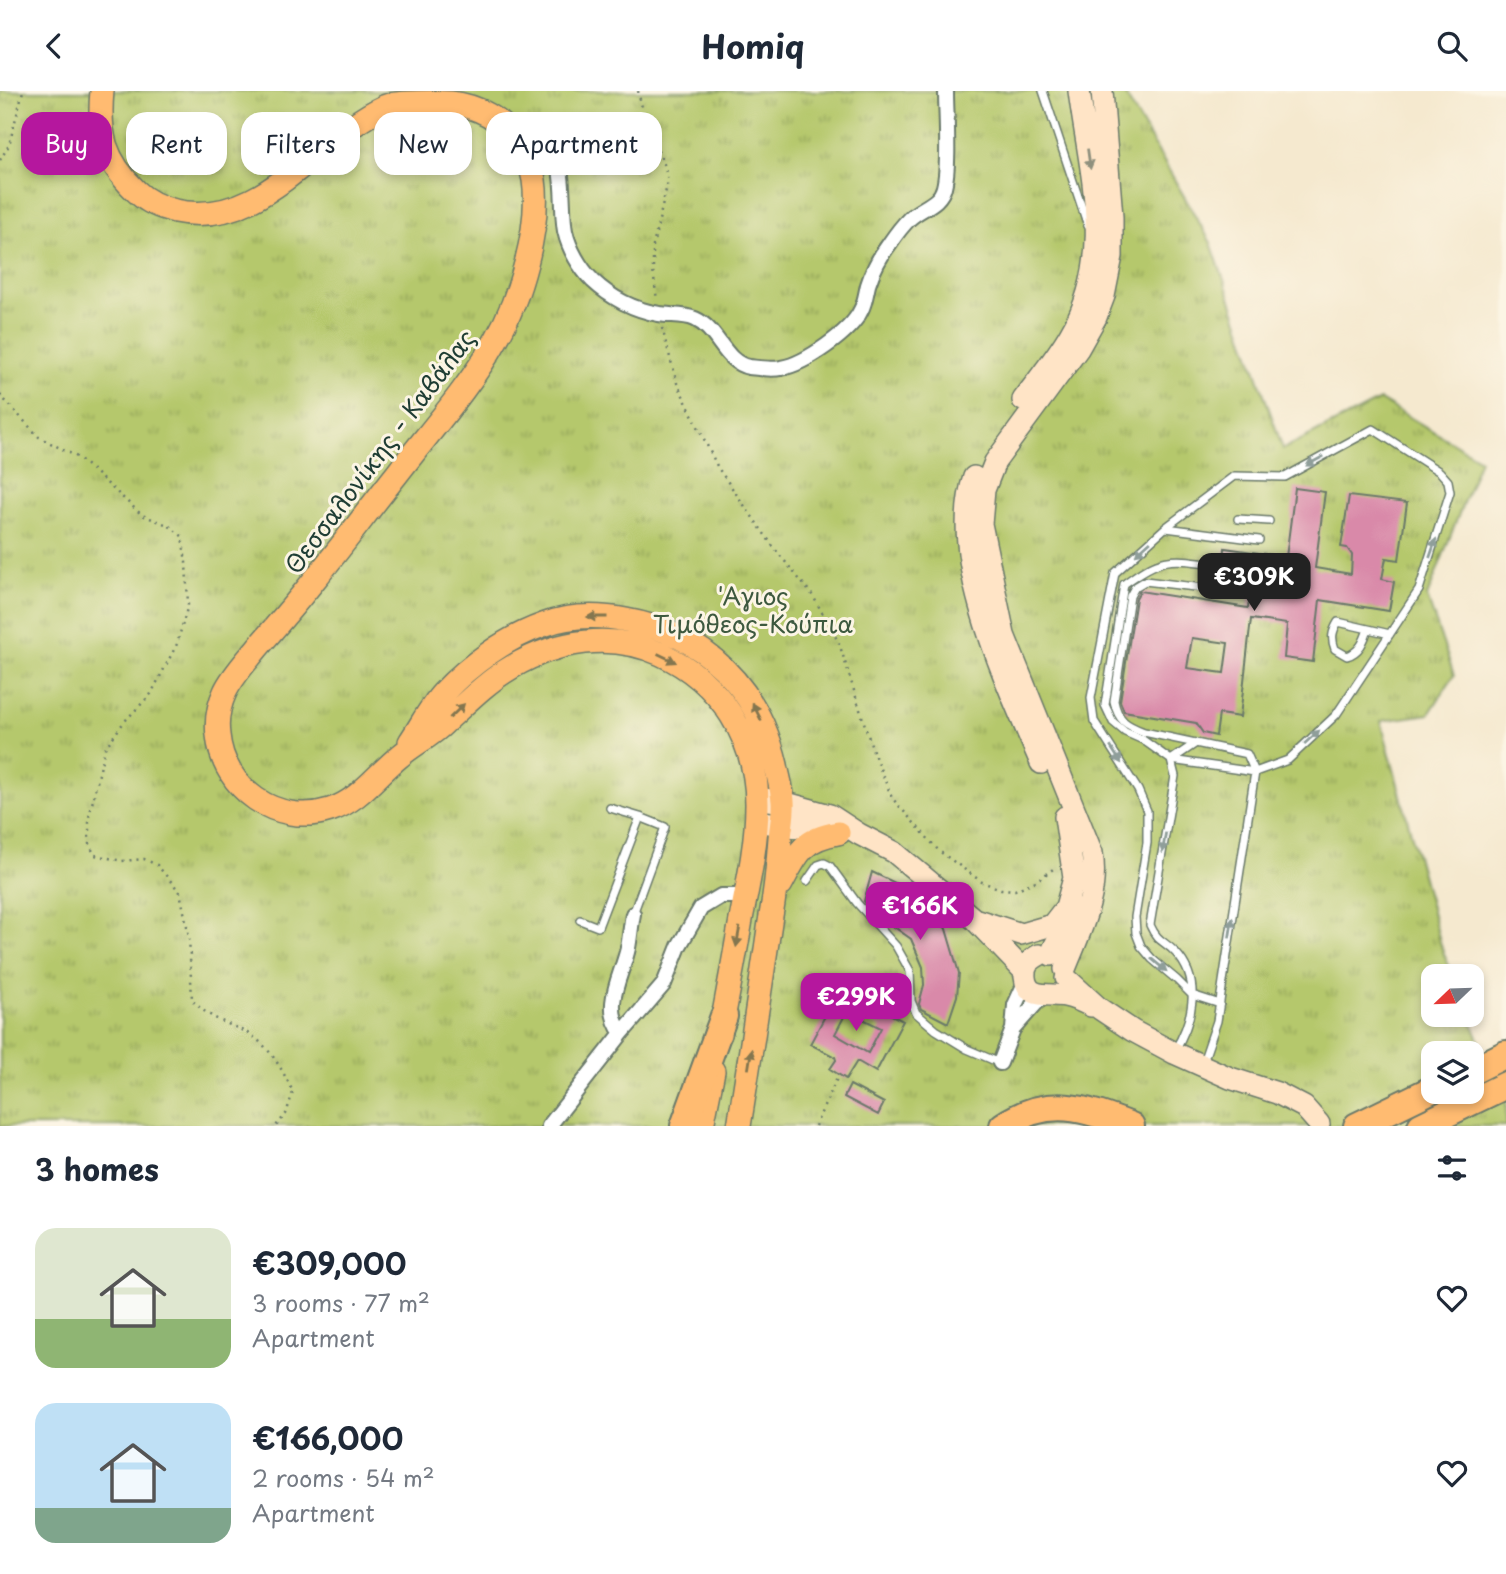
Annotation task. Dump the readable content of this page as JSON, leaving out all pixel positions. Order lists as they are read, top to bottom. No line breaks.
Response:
{"streets":{"main road":["Θεσσαλονίκης - Καβάλας"]},"parks":["'Αγιος Τιμόθεος-Κούπια"],"north":"bottom left","page":{"header":"Homiq","chip":["Buy","Rent","Filters","New","Apartment"],"price":["€309K","€166K","€299K"],"heading":"3 homes","list":[{"name":"€309,000","note":"3 rooms · 77 m² · Apartment"},{"name":"€166,000","note":"2 rooms · 54 m² · Apartment"}]}}
